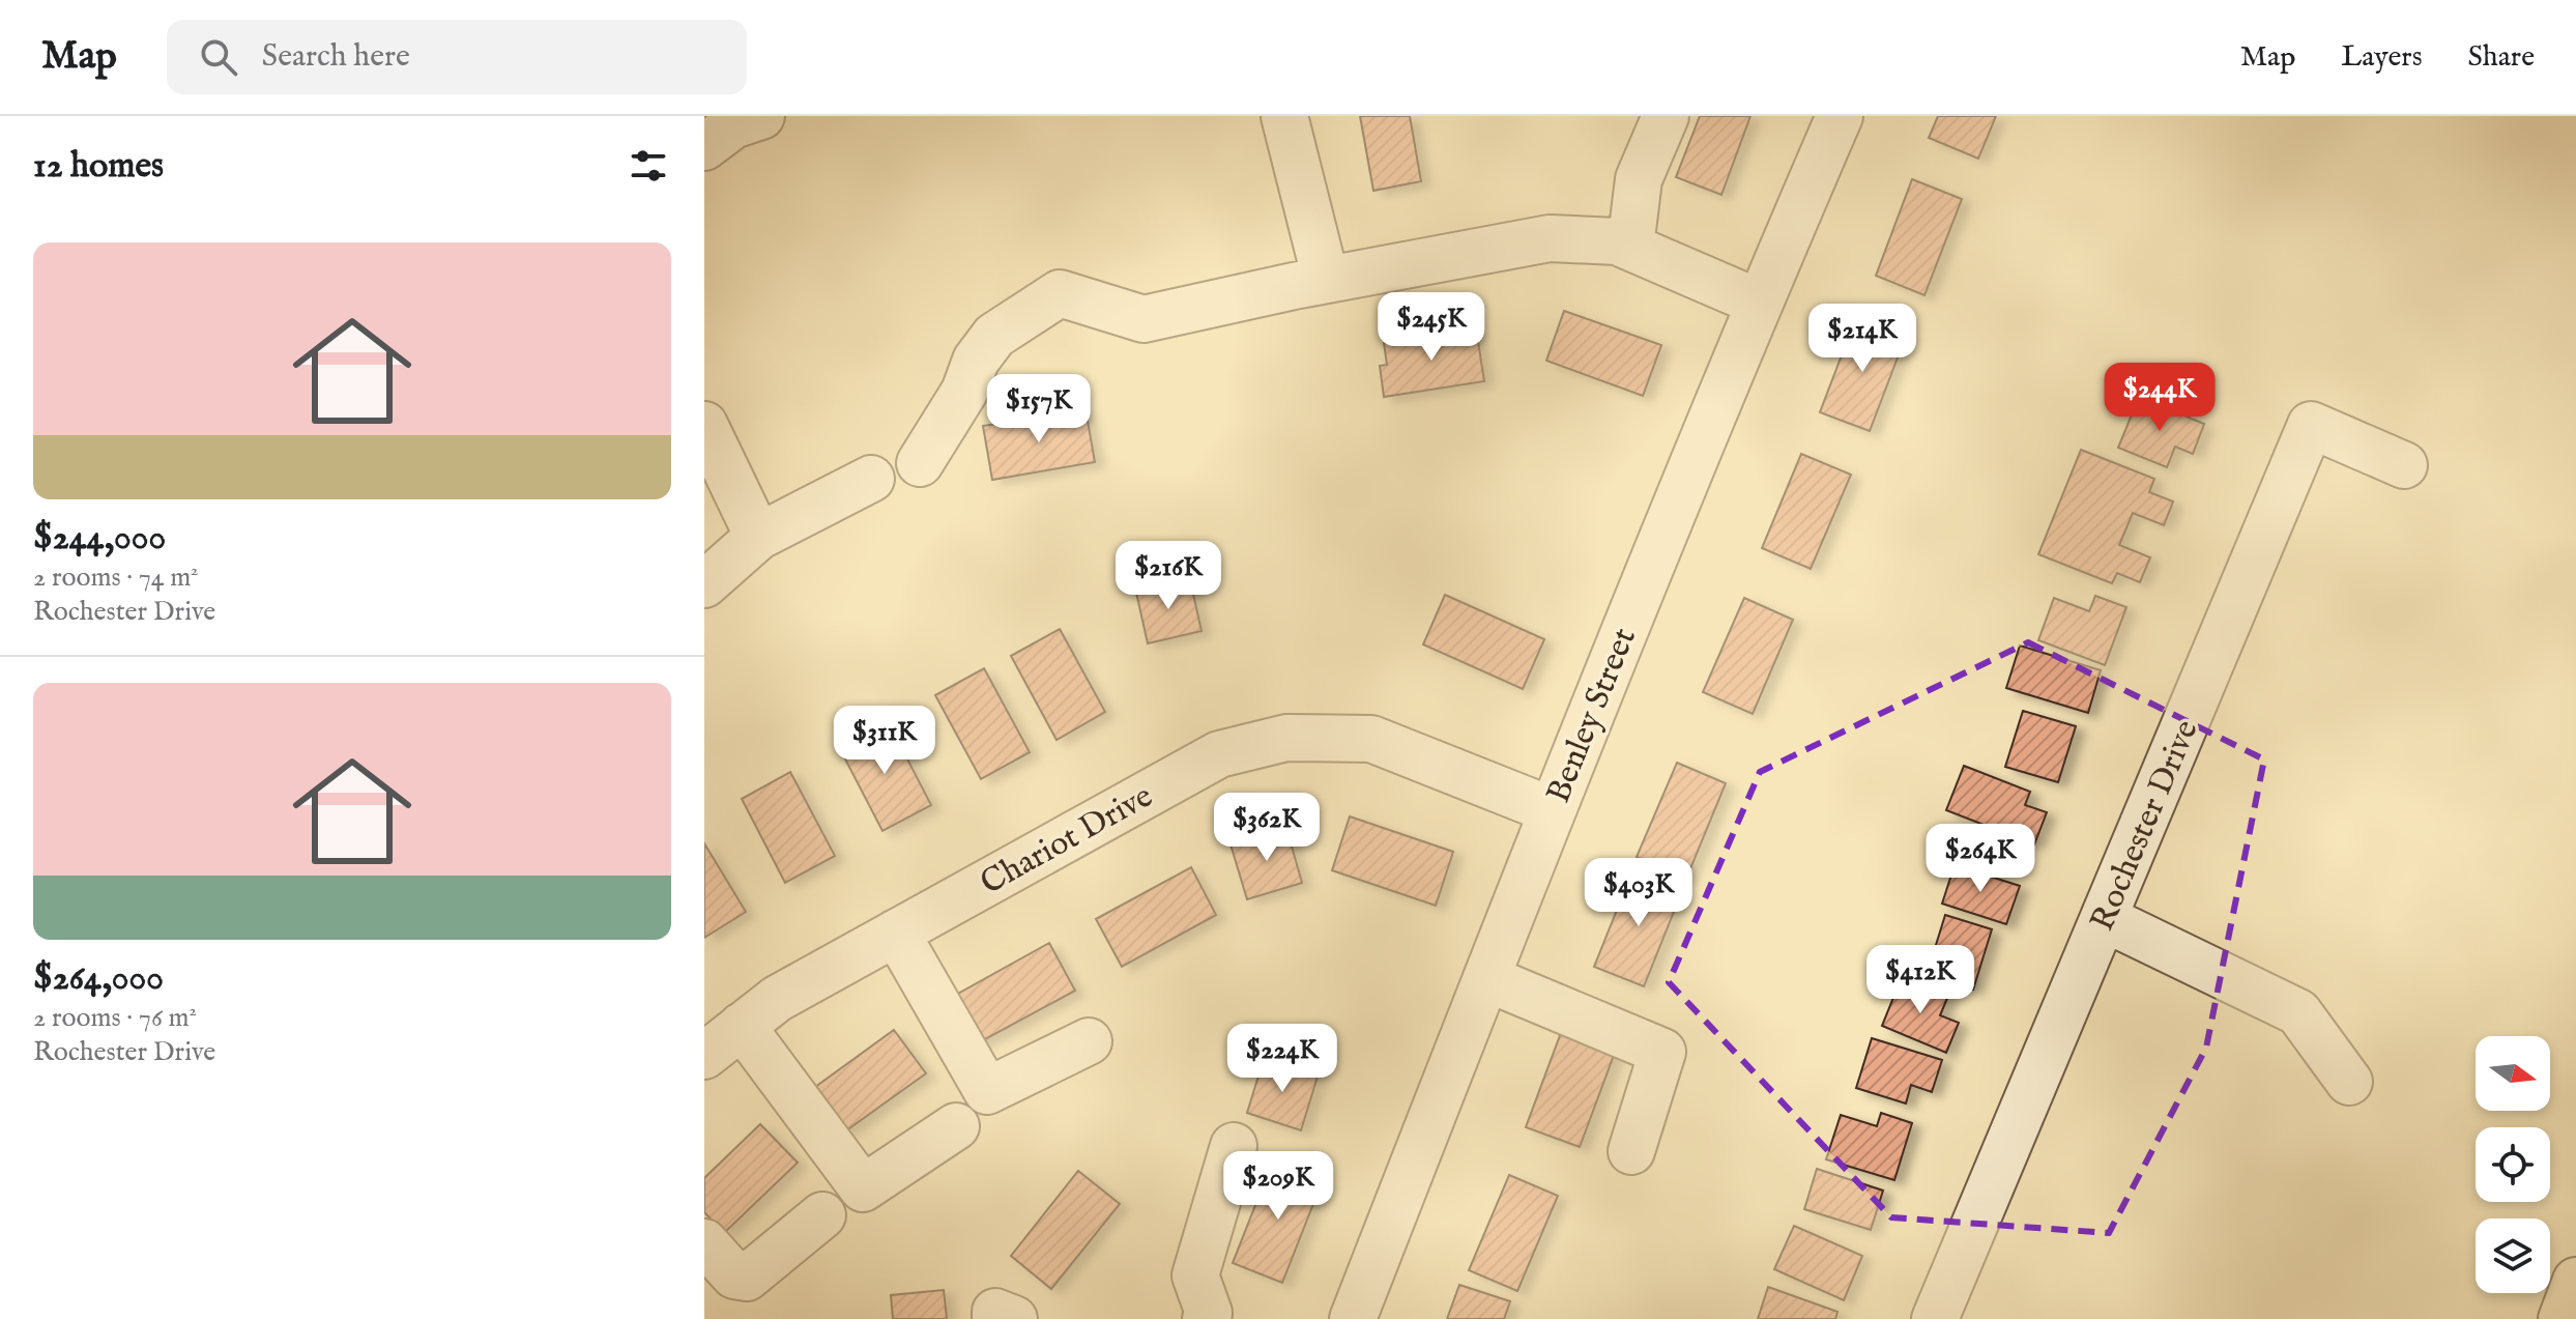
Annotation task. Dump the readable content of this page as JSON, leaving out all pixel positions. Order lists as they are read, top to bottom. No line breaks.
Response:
{"streets":{"street":["Benley Street","Rochester Drive","Chariot Drive"]},"crossings":[["Benley Street","Chariot Drive"]],"north":"right","page":{"header":"Map","search":"Search here","nav":["Map","Layers","Share"],"heading":"12 homes","list":[{"name":"$244,000","note":"2 rooms · 74 m² · Rochester Drive"},{"name":"$264,000","note":"2 rooms · 76 m² · Rochester Drive"}],"price":["$245K","$214K","$244K","$157K","$216K","$311K","$362K","$264K","$403K","$412K","$224K","$209K"]}}
